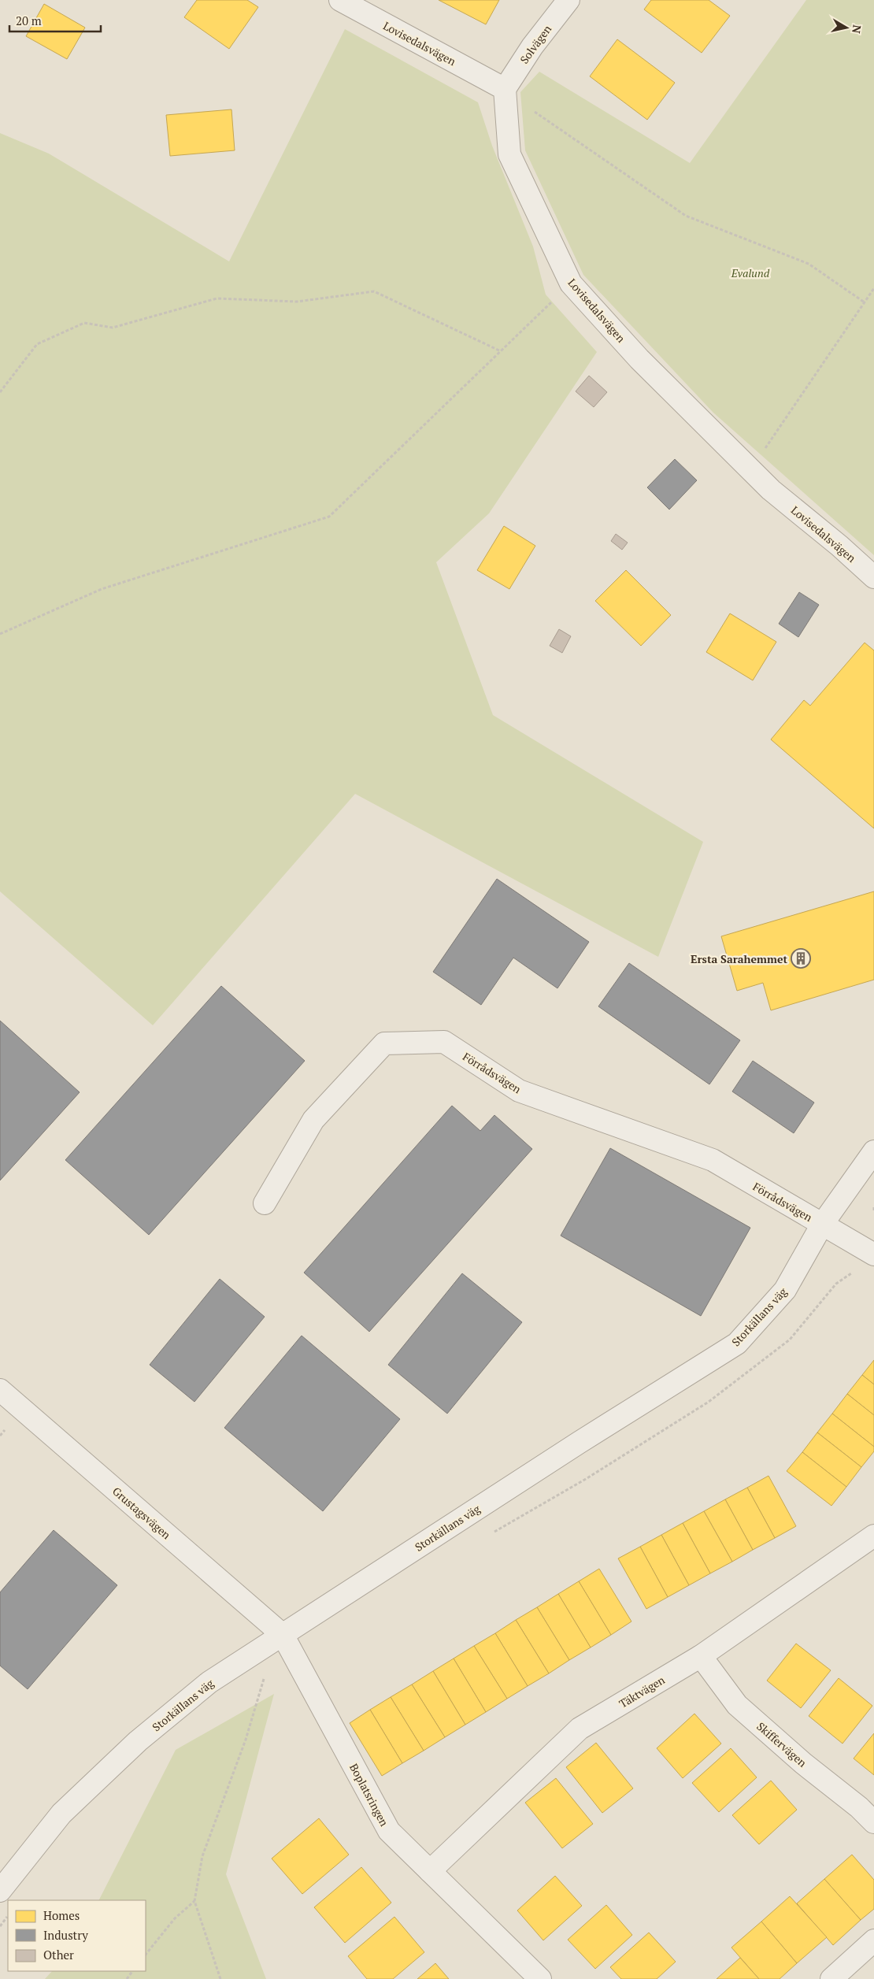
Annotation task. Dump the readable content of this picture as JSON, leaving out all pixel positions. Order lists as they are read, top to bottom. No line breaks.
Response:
{"streets":{"street":["Lovisedalsvägen","Solvägen","Förrådsvägen","Storkällans väg","Grustagsvägen","Täktvägen","Skiffervägen","Boplatsringen"]},"crossings":[["Lovisedalsvägen","Solvägen"],["Förrådsvägen","Storkällans väg"],["Storkällans väg","Grustagsvägen"],["Storkällans väg","Boplatsringen"],["Grustagsvägen","Boplatsringen"],["Täktvägen","Skiffervägen"],["Täktvägen","Boplatsringen"]],"parks":["Evalund"],"places":{"building":["Ersta Sarahemmet"]},"legend":["Homes","Industry","Other"],"scale_bar":"20 m","north":"right"}
